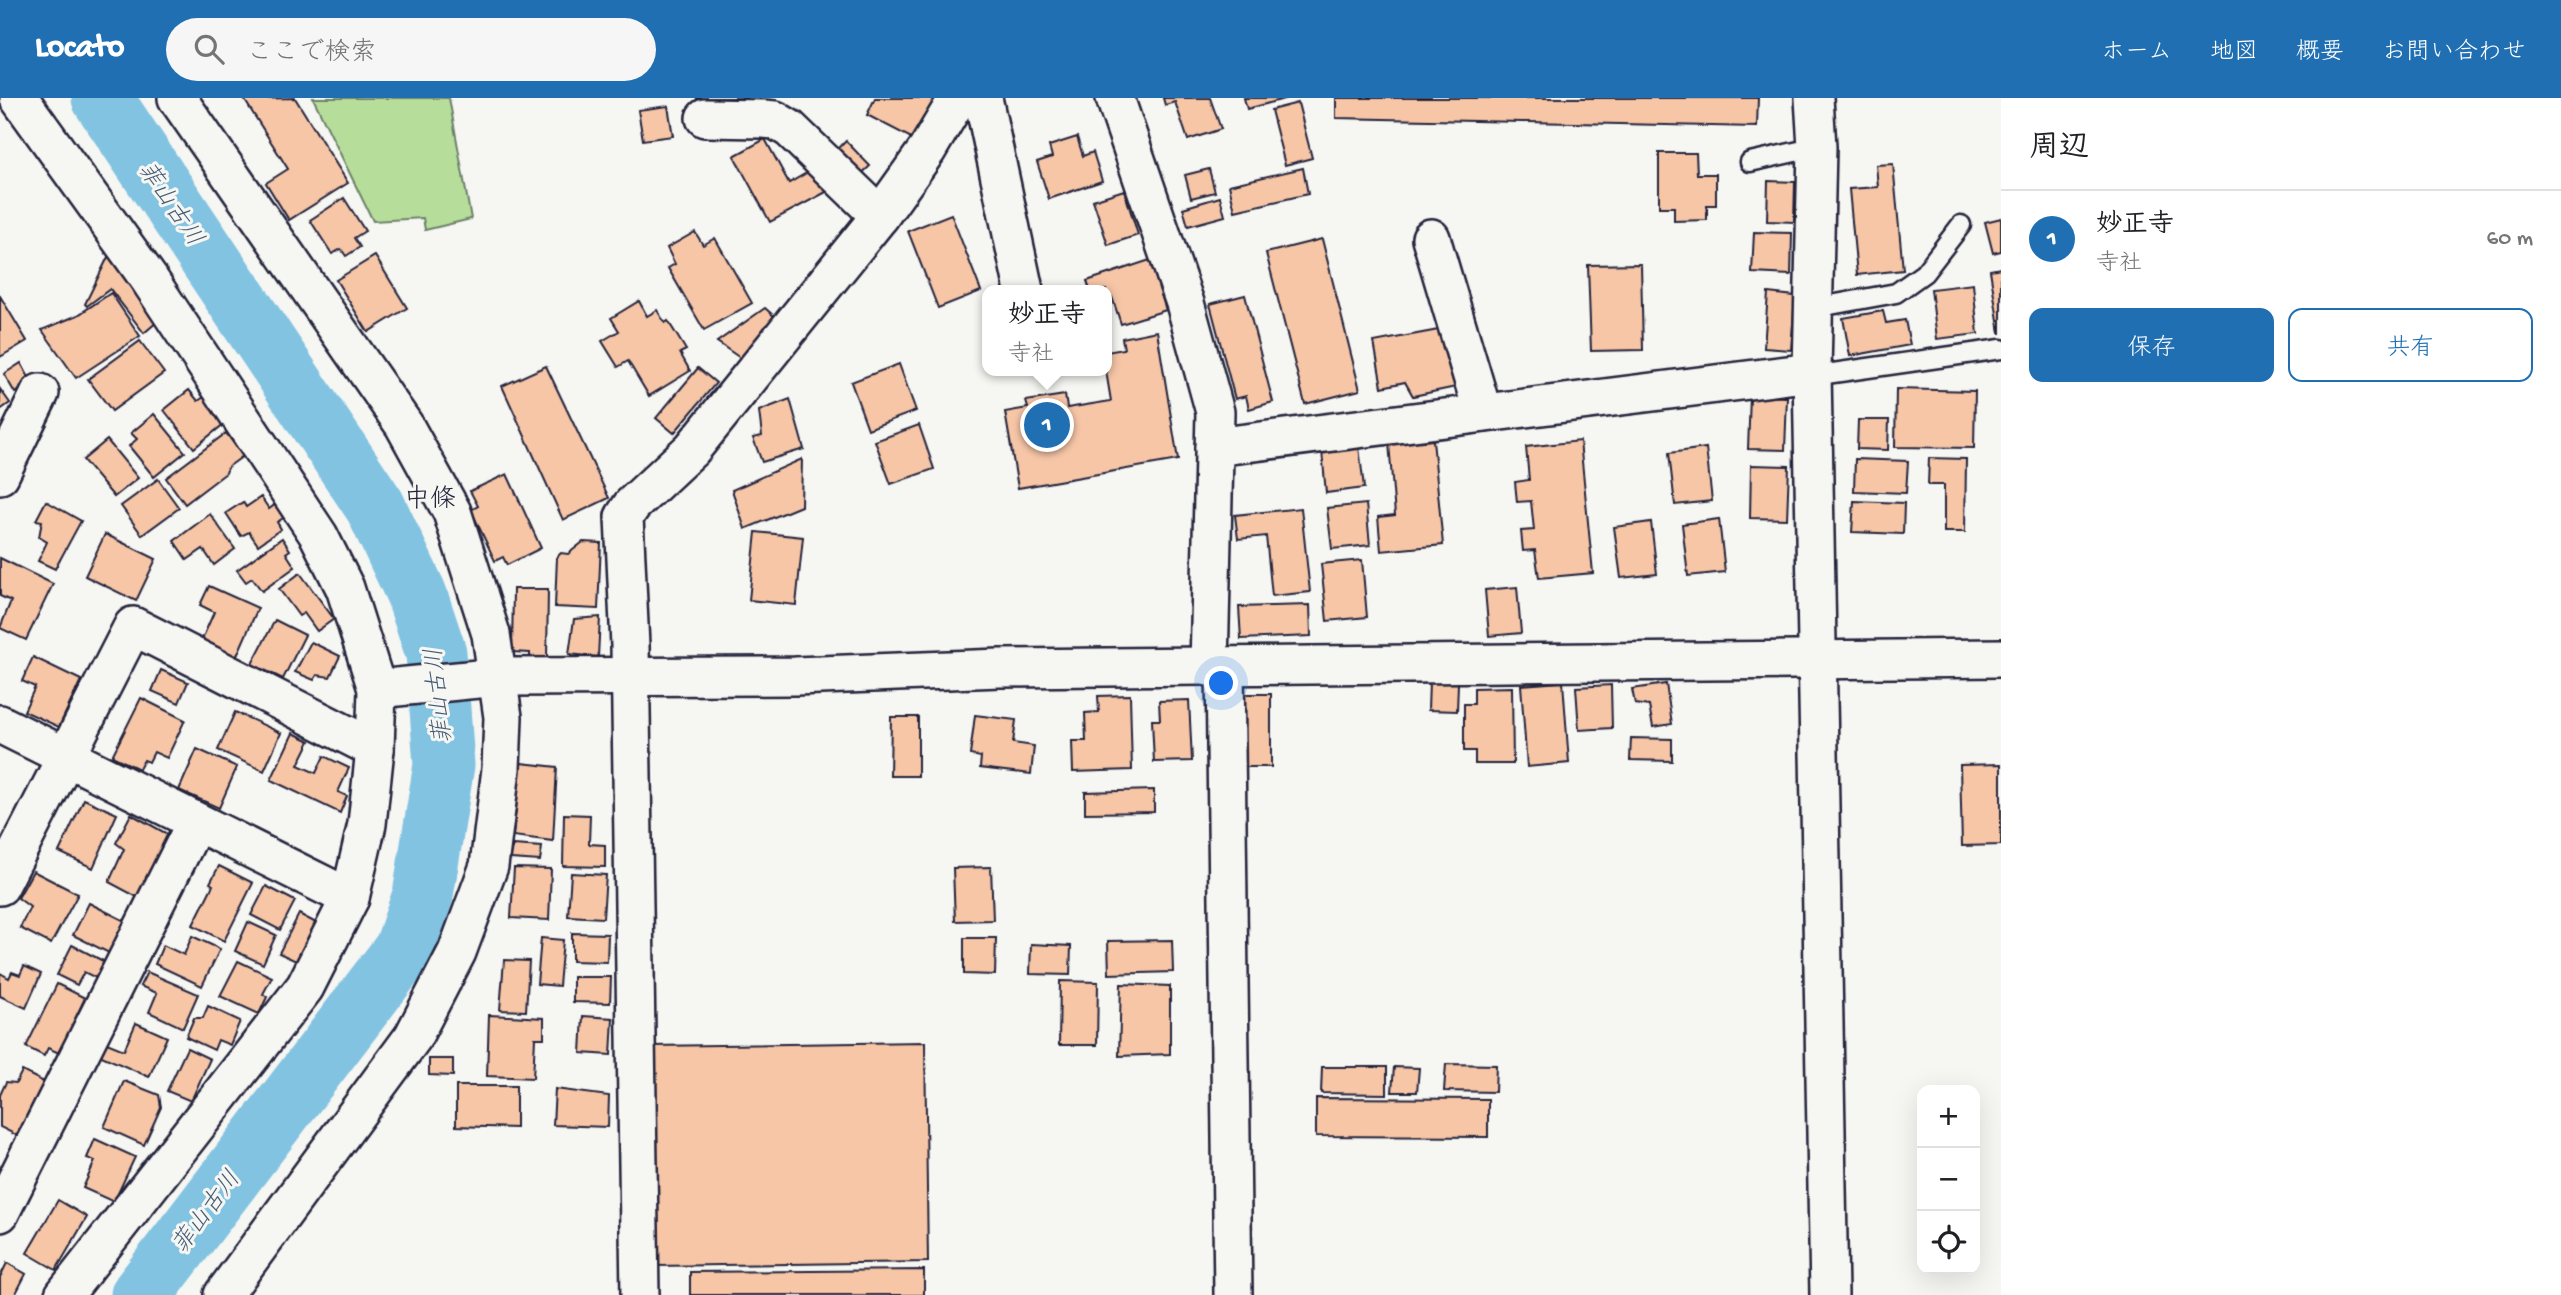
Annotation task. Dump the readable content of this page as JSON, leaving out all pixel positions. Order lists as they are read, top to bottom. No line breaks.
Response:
{"districts":["中條"],"water":["菲山古川"],"page":{"header":"Locato","search":"ここで検索","nav":["ホーム","地図","概要","お問い合わせ"],"heading":"周辺","list":[{"mark":"1","name":"妙正寺","note":"寺社","value":"60 m"}],"popup":["妙正寺","寺社"],"buttons":["保存","共有"],"pins":"1","map_buttons":["+","−"]}}
